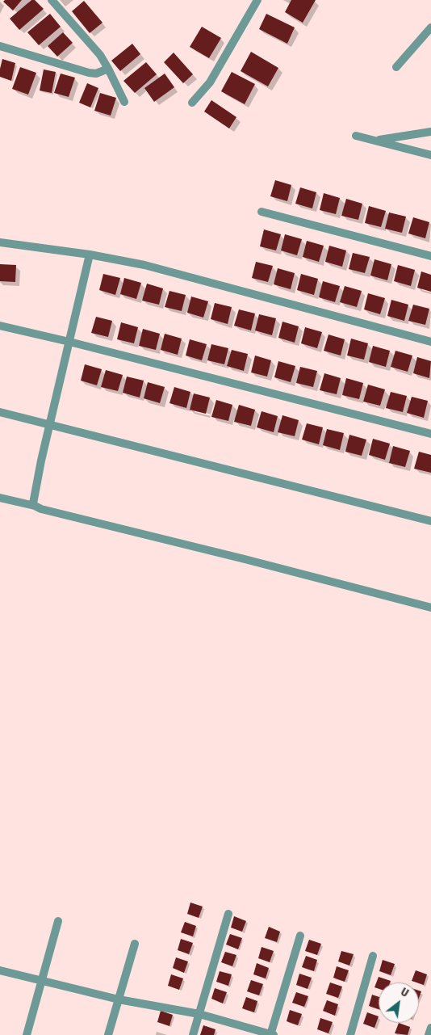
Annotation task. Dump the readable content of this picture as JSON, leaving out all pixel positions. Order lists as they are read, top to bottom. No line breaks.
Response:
{"north":"top right"}
